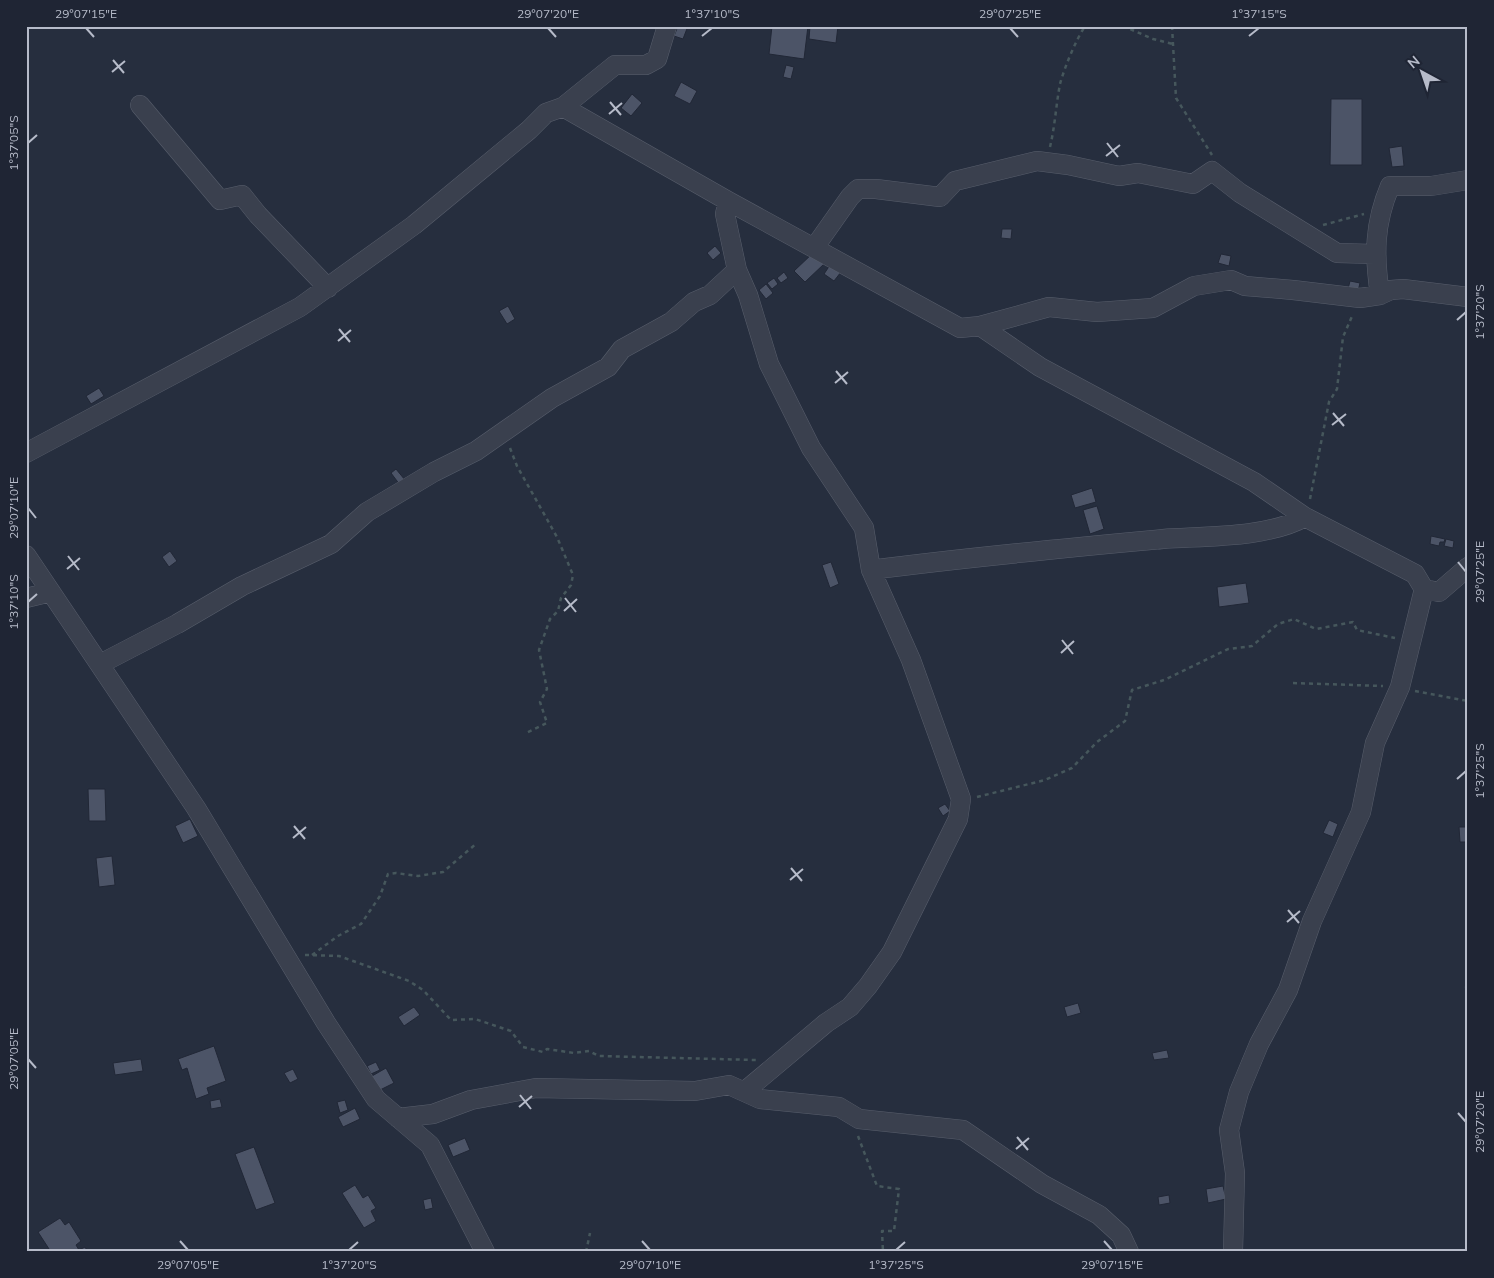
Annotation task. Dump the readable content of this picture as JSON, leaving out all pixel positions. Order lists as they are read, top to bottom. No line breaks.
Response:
{"north":"top left","coordinates":["29°07'15\"E","29°07'20\"E","1°37'10\"S","29°07'25\"E","1°37'15\"S","1°37'05\"S","1°37'20\"S","29°07'10\"E","1°37'25\"S","29°07'05\"E"]}
